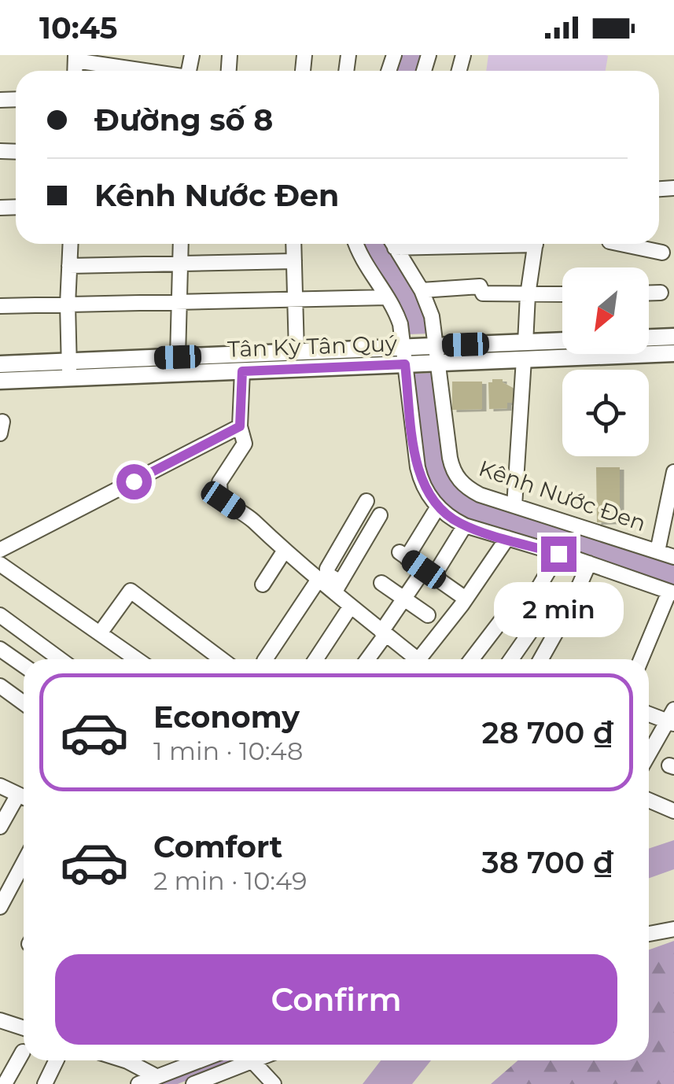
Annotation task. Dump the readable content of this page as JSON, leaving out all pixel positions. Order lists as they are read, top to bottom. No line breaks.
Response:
{"streets":{"main road":["Tân Kỳ Tân Quý"],"street":["Kênh Nước Đen"]},"crossings":[["Tân Kỳ Tân Quý","Kênh Nước Đen"]],"north":"bottom left","page":{"status":"10:45","banner":["Đường số 8","Kênh Nước Đen"],"bubble":"2 min","list":[{"name":"Economy","note":"1 min · 10:48","value":"28 700 ₫"},{"name":"Comfort","note":"2 min · 10:49","value":"38 700 ₫"}],"buttons":"Confirm"}}
